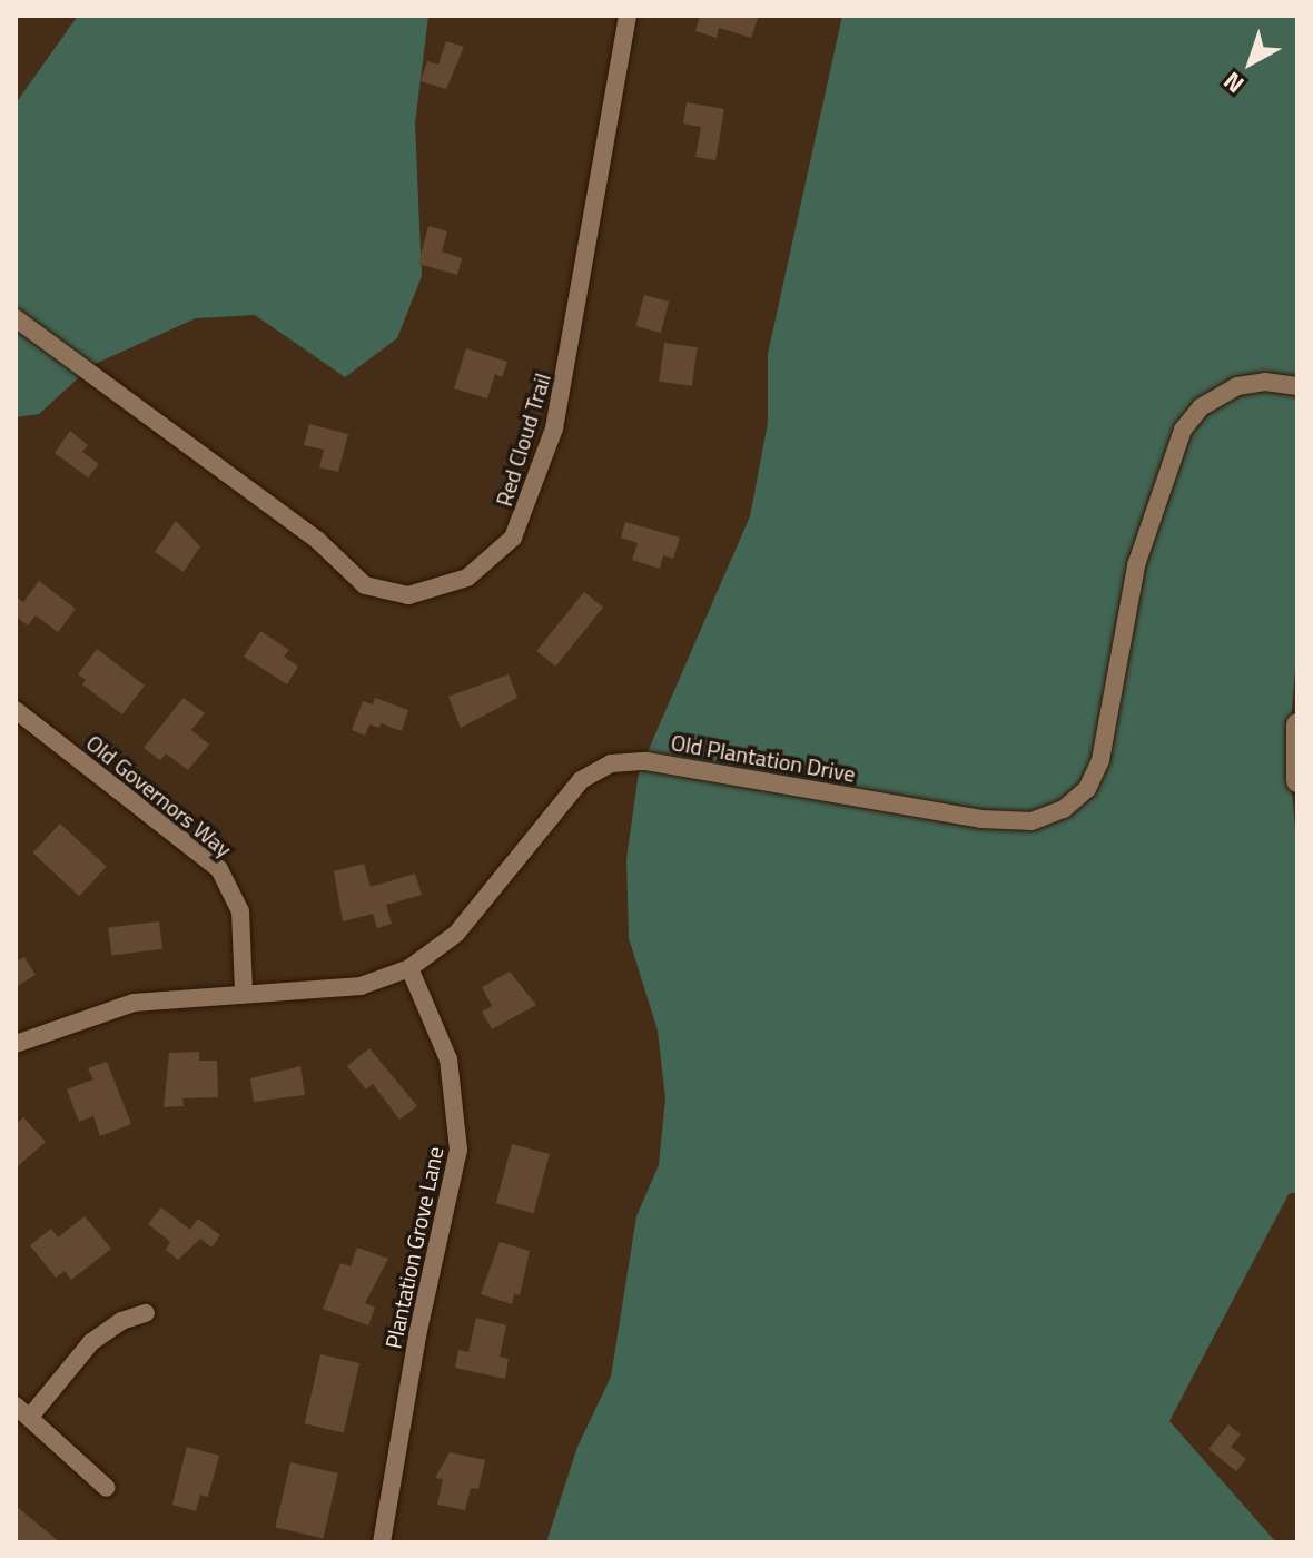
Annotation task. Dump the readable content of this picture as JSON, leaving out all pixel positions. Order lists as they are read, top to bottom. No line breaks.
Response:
{"streets":{"street":["Red Cloud Trail","Old Plantation Drive","Old Governors Way","Plantation Grove Lane"]},"crossings":[["Old Plantation Drive","Old Governors Way"],["Old Plantation Drive","Plantation Grove Lane"]],"north":"bottom left"}
